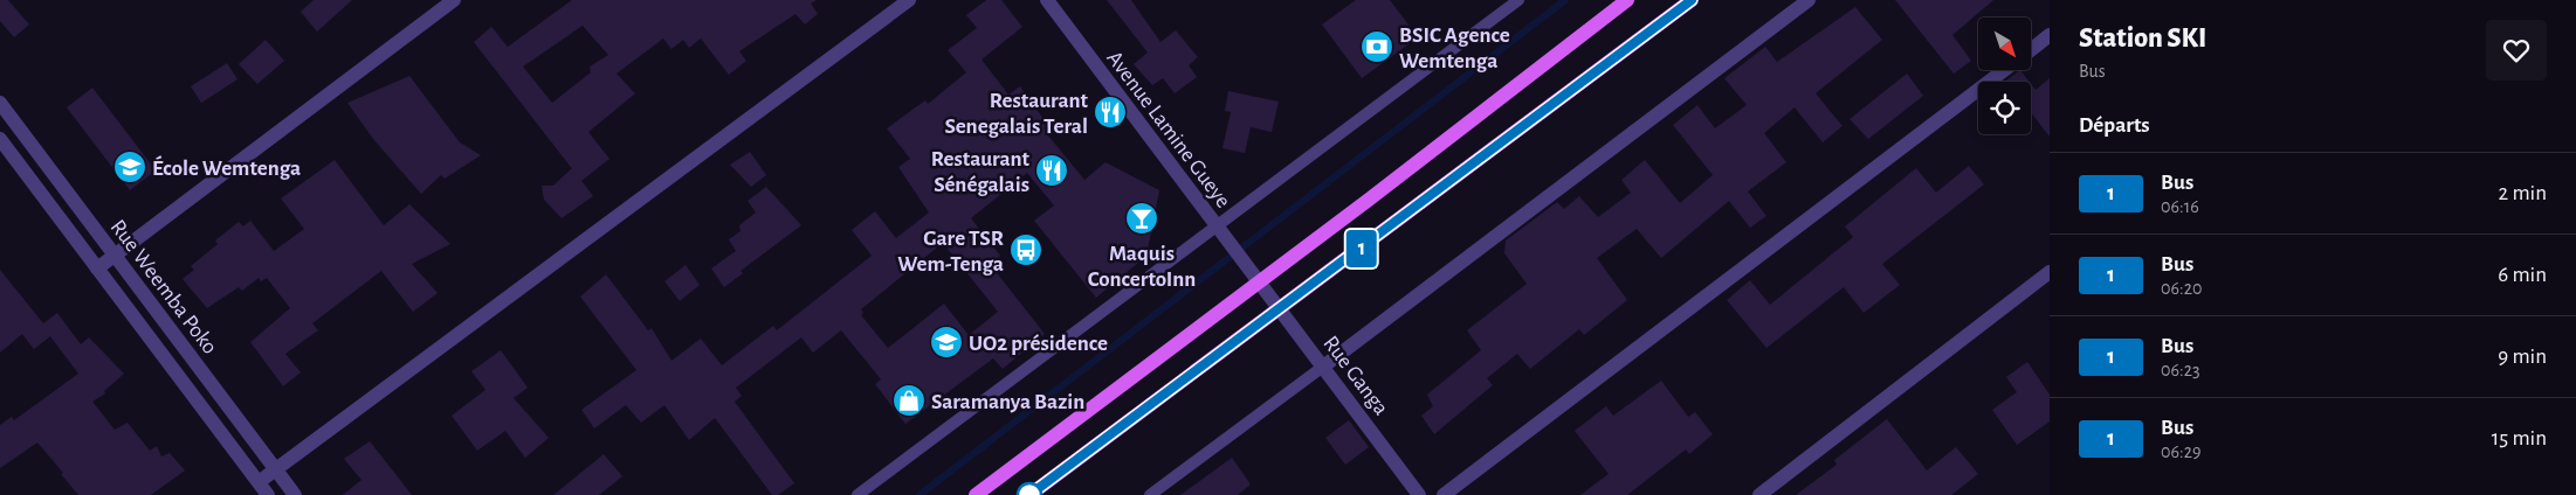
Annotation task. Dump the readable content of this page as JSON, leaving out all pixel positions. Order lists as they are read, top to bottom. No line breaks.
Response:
{"streets":{"street":["Avenue Lamine Gueye","Rue Weemba Poko","Rue Ganga"]},"crossings":[["Avenue Lamine Gueye","Rue Ganga"]],"places":{"bank":["BSIC Agence Wemtenga"],"restaurant":["Restaurant Senegalais Teral","Restaurant Sénégalais"],"school or university":["École Wemtenga","UO2 présidence"],"bar":["Maquis ConcertoInn"],"bus stop":["Gare TSR Wem-Tenga"],"shop":["Saramanya Bazin"]},"lines":["bus line 1"],"north":"bottom right","page":{"on_map":"1","heading":[["Station SKI","Bus"],"Départs"],"list":[{"mark":"1","name":"Bus","note":"06:16","value":"2 min"},{"mark":"1","name":"Bus","note":"06:20","value":"6 min"},{"mark":"1","name":"Bus","note":"06:23","value":"9 min"},{"mark":"1","name":"Bus","note":"06:29","value":"15 min"}]}}
